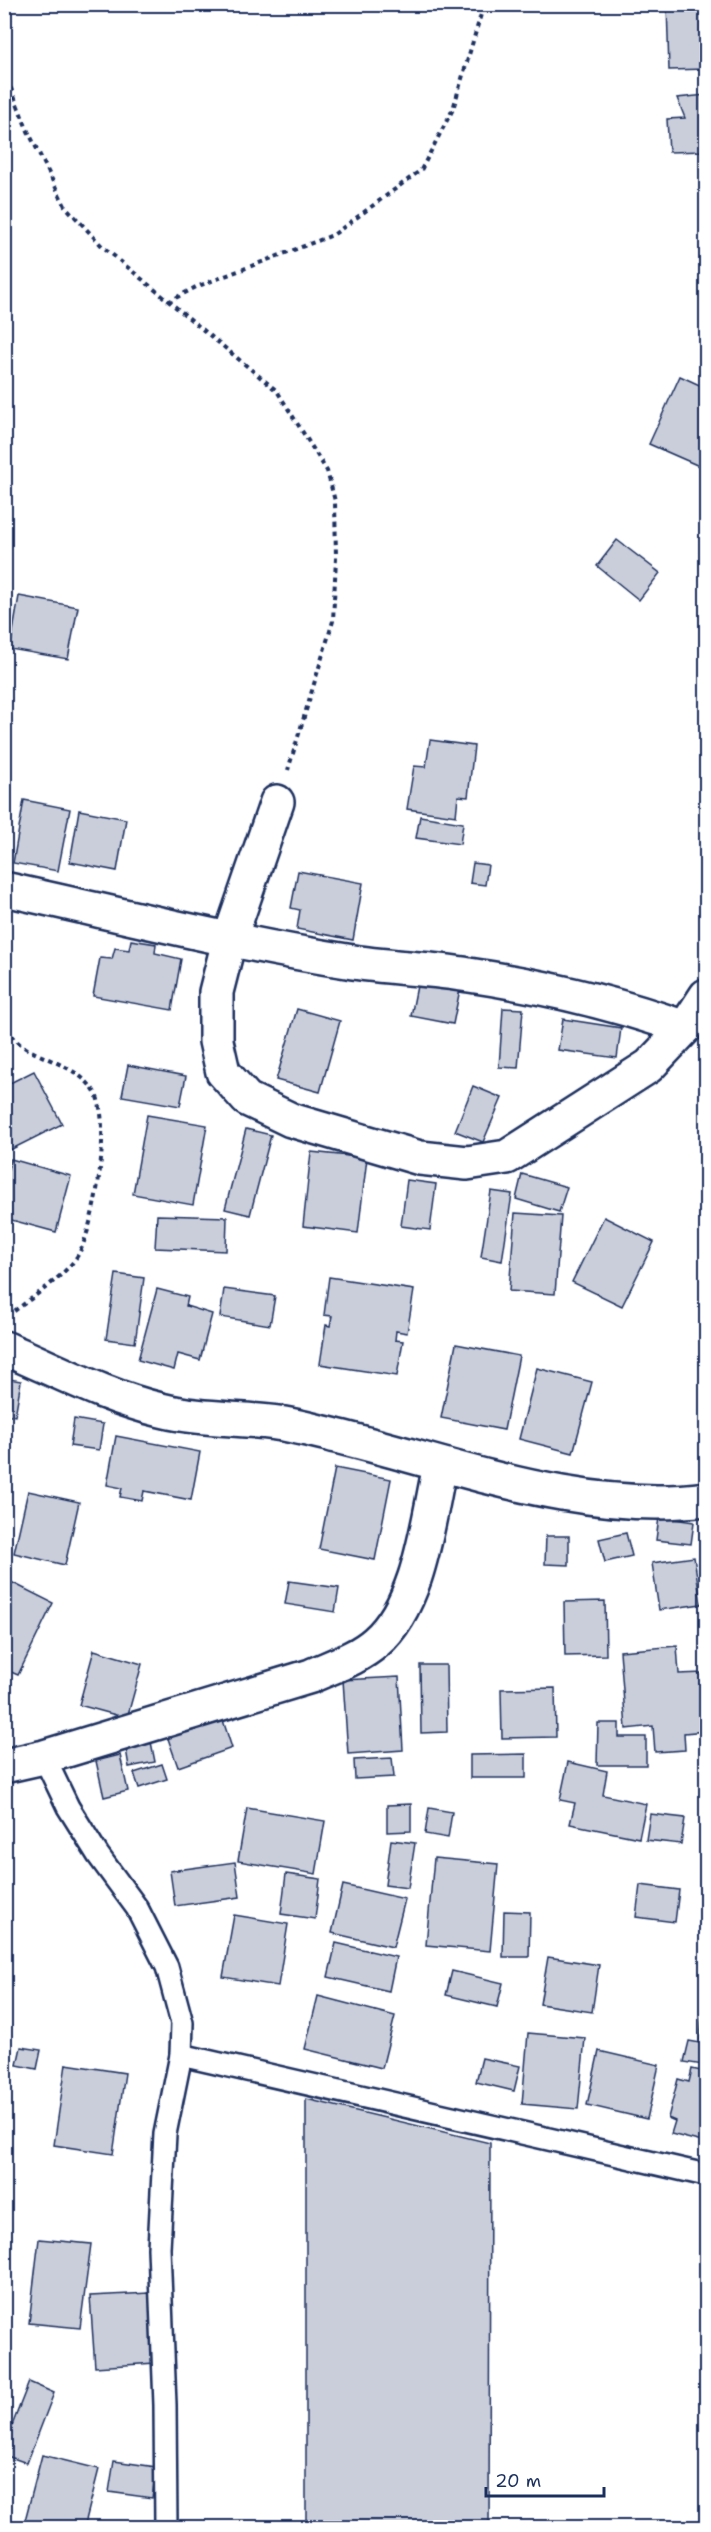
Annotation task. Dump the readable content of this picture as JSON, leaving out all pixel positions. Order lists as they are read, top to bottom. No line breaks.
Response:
{"scale_bar":"20 m"}
